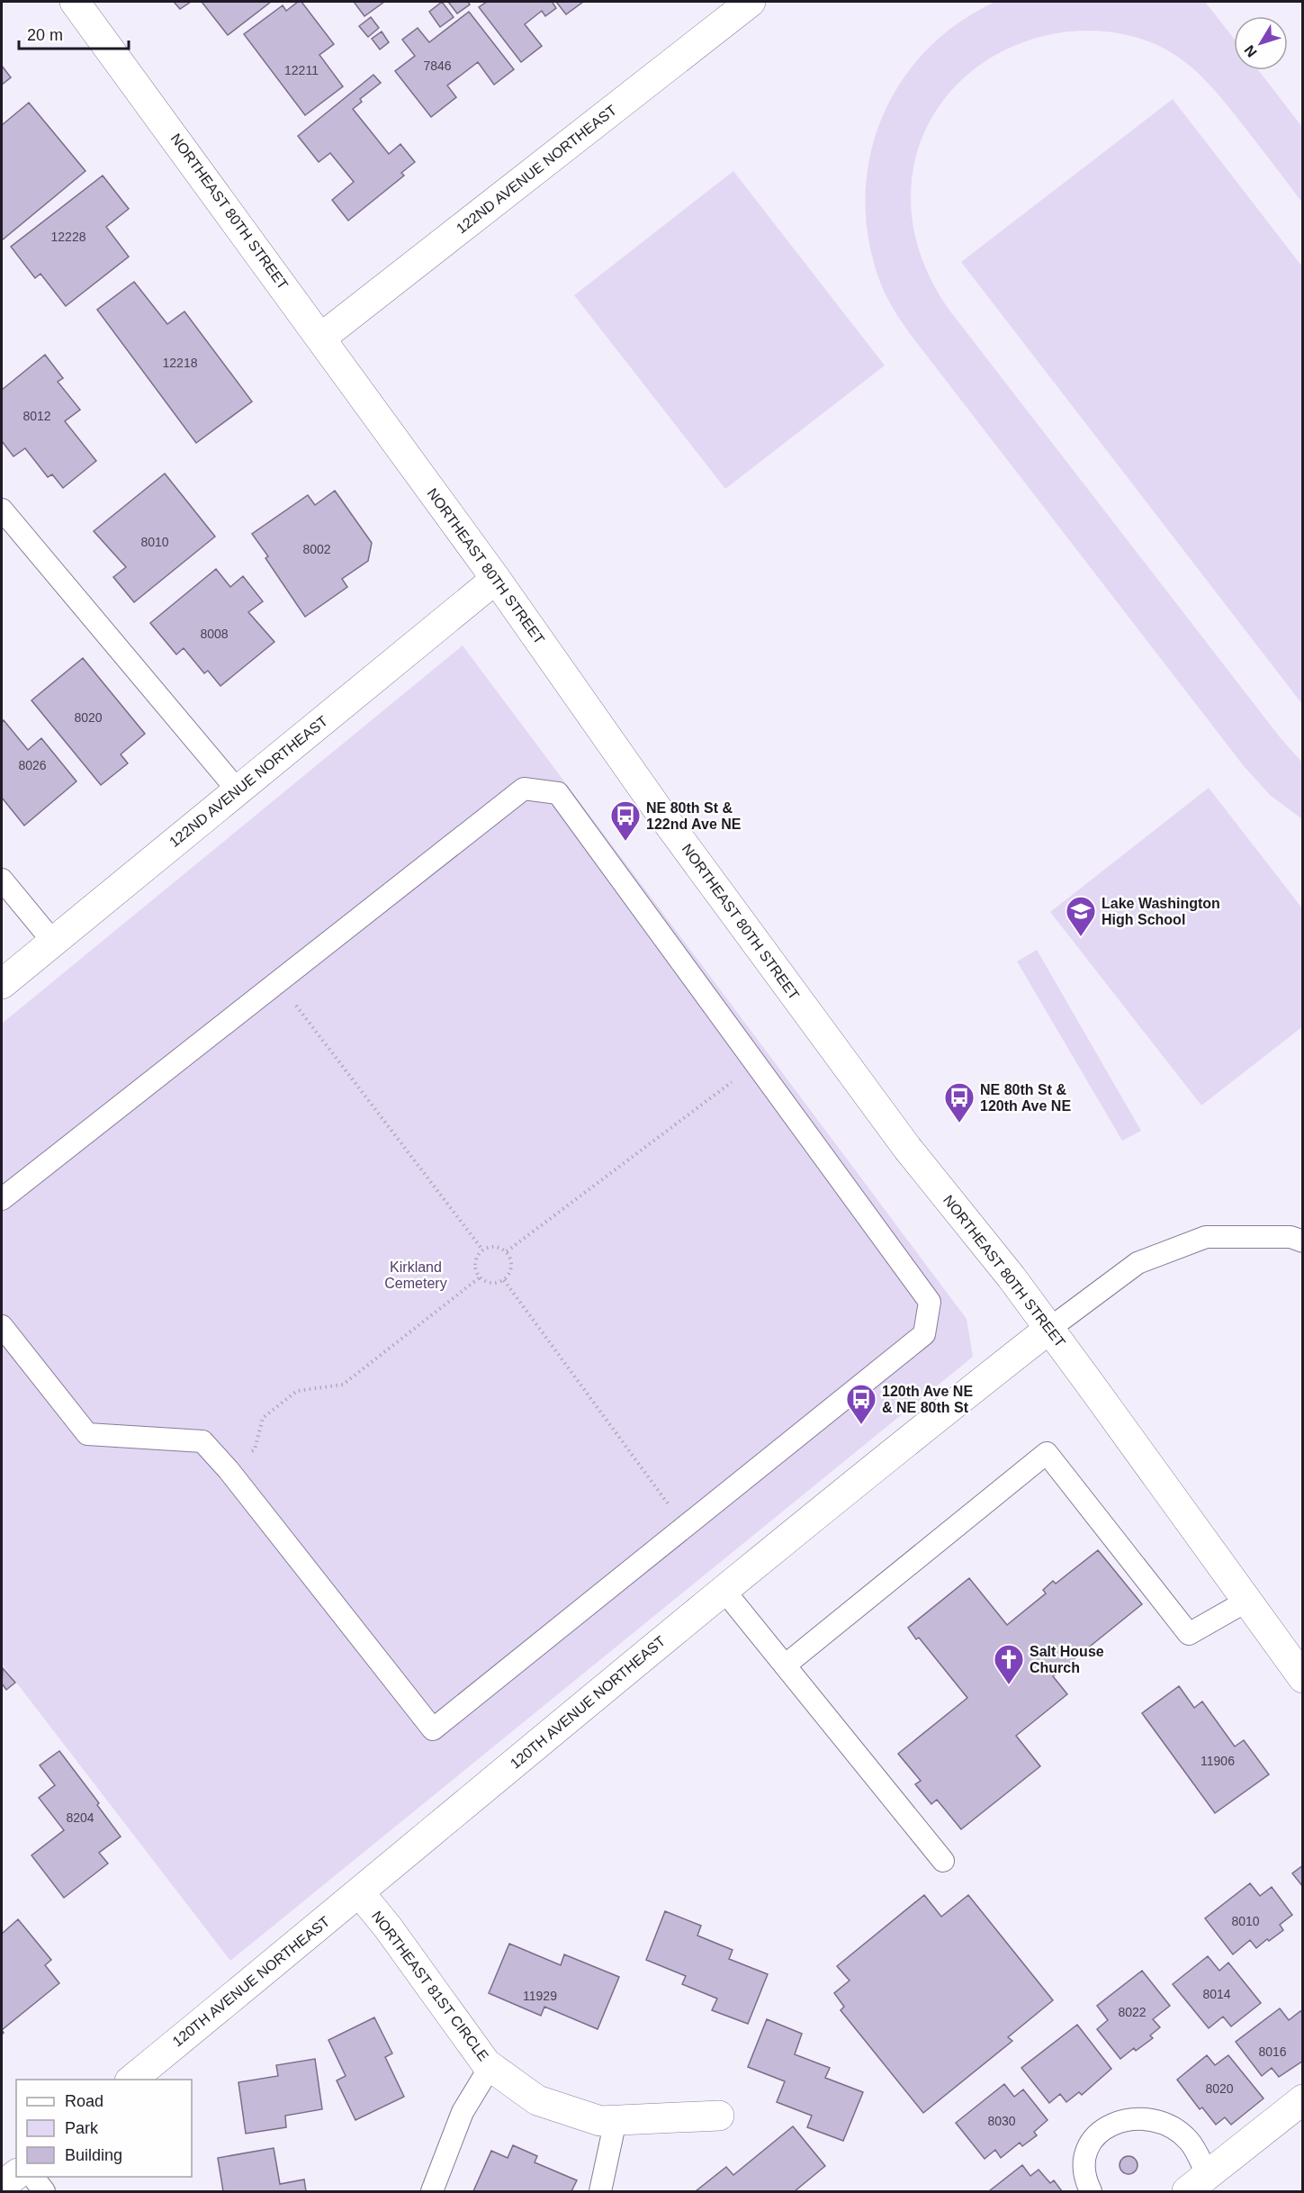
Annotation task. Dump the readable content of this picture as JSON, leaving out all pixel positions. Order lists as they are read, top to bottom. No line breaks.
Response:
{"streets":{"street":["122ND AVENUE NORTHEAST","NORTHEAST 80TH STREET","120TH AVENUE NORTHEAST","NORTHEAST 81ST CIRCLE"]},"crossings":[["122ND AVENUE NORTHEAST","NORTHEAST 80TH STREET"],["NORTHEAST 80TH STREET","120TH AVENUE NORTHEAST"],["120TH AVENUE NORTHEAST","NORTHEAST 81ST CIRCLE"]],"parks":["Kirkland Cemetery"],"places":{"bus stop":["NE 80th St & 122nd Ave NE","NE 80th St & 120th Ave NE","120th Ave NE & NE 80th St"],"school or university":["Lake Washington High School"],"church":["Salt House Church"]},"house_numbers":["7846","12211","12228","12218","8012","8010","8002","8008","8020","8026","11906","8204","8010","8014","11929","8022","8016","8020","8030"],"legend":["Road","Park","Building"],"scale_bar":"20 m","north":"bottom left"}
